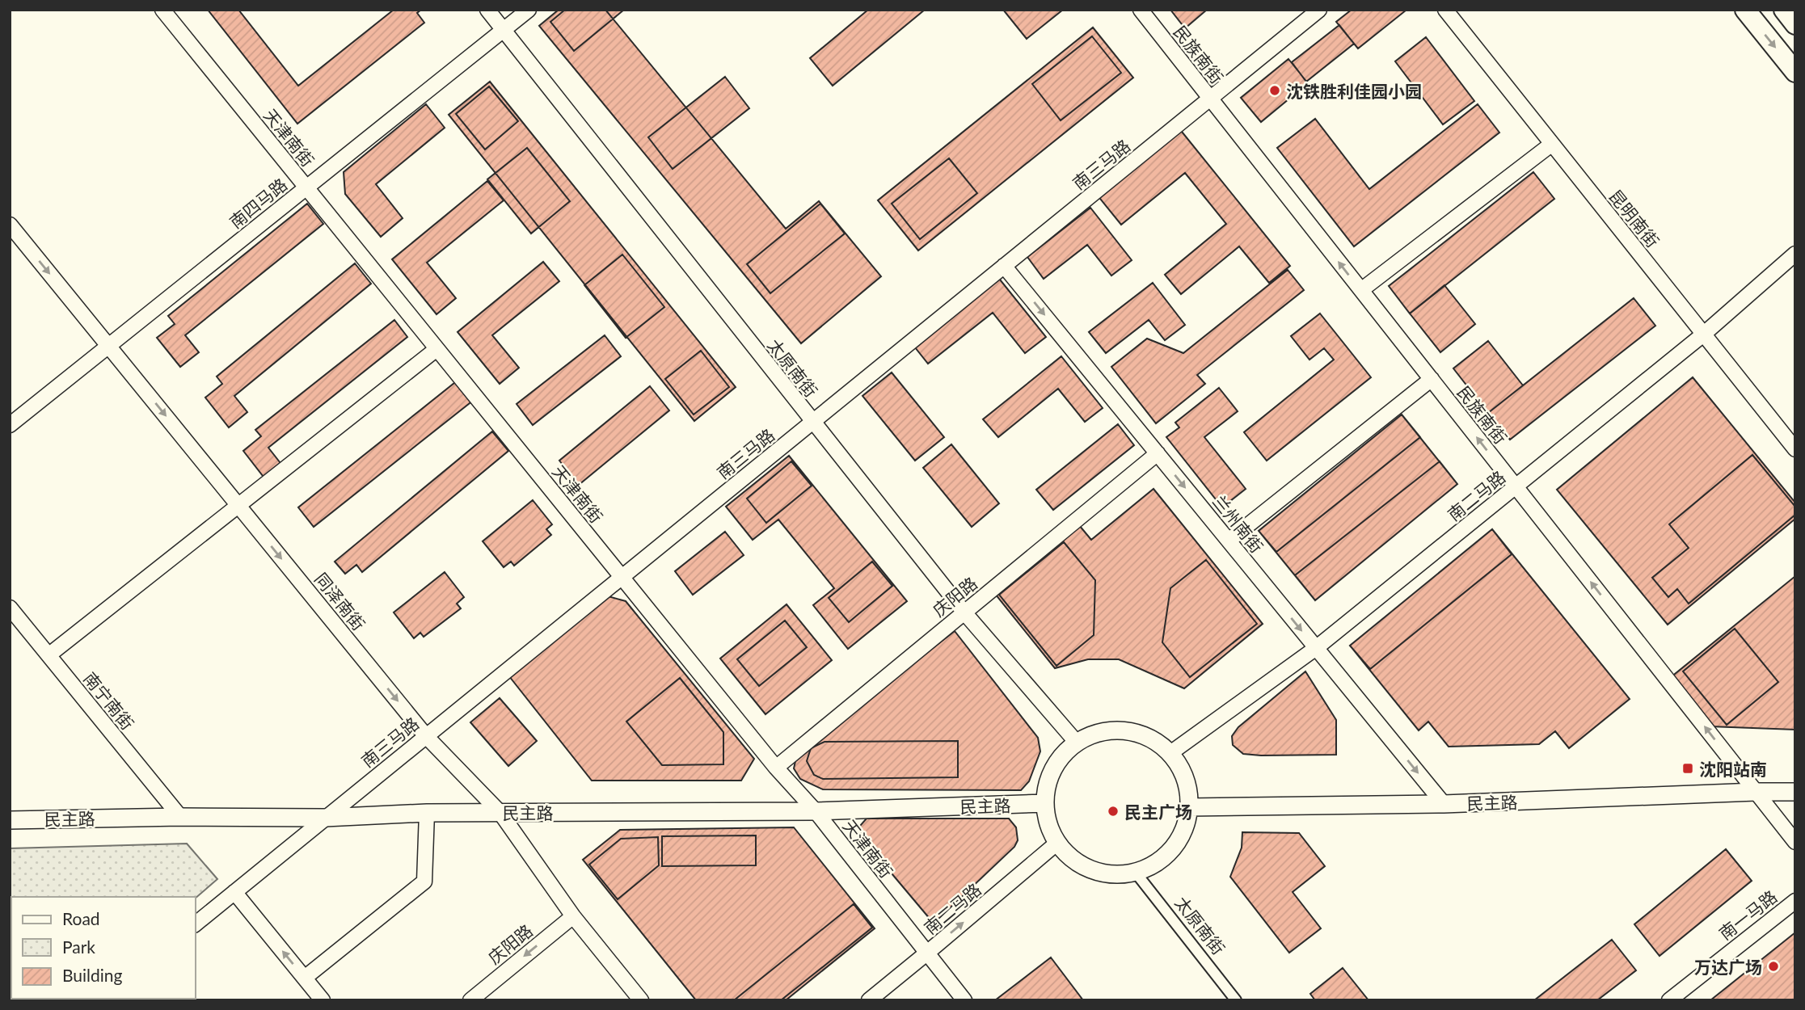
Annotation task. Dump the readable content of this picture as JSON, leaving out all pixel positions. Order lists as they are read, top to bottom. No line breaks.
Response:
{"streets":{"street":["民族南街","天津南街","南三马路","南四马路","昆明南街","太原南街","南二马路","兰州南街","庆阳路","同泽南街","南宁南街","民主路","南一马路"]},"crossings":[["民族南街","南三马路"],["民族南街","南二马路"],["民族南街","民主路"],["天津南街","南三马路"],["天津南街","南四马路"],["天津南街","南二马路"],["天津南街","庆阳路"],["天津南街","民主路"],["南三马路","太原南街"],["南三马路","兰州南街"],["南三马路","同泽南街"],["南三马路","民主路"],["南四马路","太原南街"],["南四马路","同泽南街"],["昆明南街","南二马路"],["太原南街","南二马路"],["太原南街","庆阳路"],["太原南街","民主路"],["南二马路","兰州南街"],["南二马路","民主路"],["兰州南街","庆阳路"],["兰州南街","民主路"],["庆阳路","同泽南街"],["同泽南街","民主路"],["南宁南街","民主路"]],"one_way":["民族南街","兰州南街","同泽南街"],"places":{"other":["沈铁胜利佳园小园","民主广场","万达广场"],"transit":["沈阳站南"]},"legend":["Road","Park","Building"]}
